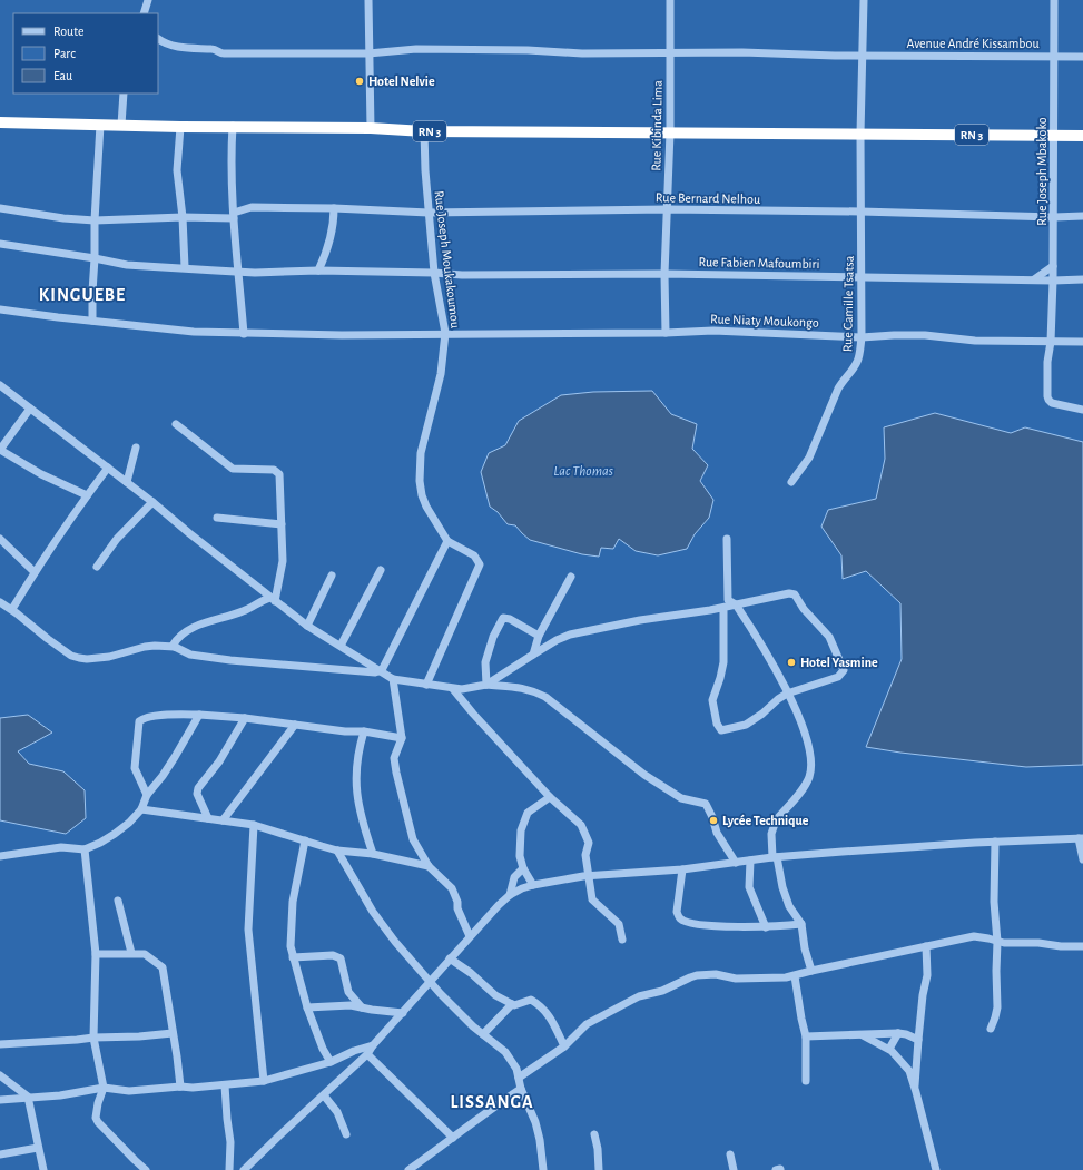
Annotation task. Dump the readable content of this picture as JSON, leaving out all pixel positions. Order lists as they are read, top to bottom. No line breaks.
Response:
{"streets":{"highway":["RN 3"],"street":["Avenue André Kissambou","Rue Kibinda Lima","Rue Joseph Mbakoko","Rue Bernard Nelhou","Rue Joseph Moukakoumou","Rue Fabien Mafoumbiri","Rue Camille Tsatsa","Rue Niaty Moukongo"]},"crossings":[["Avenue André Kissambou","Rue Kibinda Lima"],["Avenue André Kissambou","Rue Joseph Mbakoko"],["Avenue André Kissambou","Rue Camille Tsatsa"],["Rue Kibinda Lima","RN 3"],["Rue Kibinda Lima","Rue Bernard Nelhou"],["Rue Kibinda Lima","Rue Fabien Mafoumbiri"],["Rue Kibinda Lima","Rue Niaty Moukongo"],["RN 3","Rue Joseph Mbakoko"],["RN 3","Rue Joseph Moukakoumou"],["RN 3","Rue Camille Tsatsa"],["Rue Joseph Mbakoko","Rue Bernard Nelhou"],["Rue Joseph Mbakoko","Rue Fabien Mafoumbiri"],["Rue Joseph Mbakoko","Rue Niaty Moukongo"],["Rue Bernard Nelhou","Rue Joseph Moukakoumou"],["Rue Bernard Nelhou","Rue Camille Tsatsa"],["Rue Joseph Moukakoumou","Rue Fabien Mafoumbiri"],["Rue Joseph Moukakoumou","Rue Niaty Moukongo"],["Rue Fabien Mafoumbiri","Rue Camille Tsatsa"],["Rue Camille Tsatsa","Rue Niaty Moukongo"]],"districts":["KINGUEBE","LISSANGA"],"water":["Lac Thomas"],"places":["Hotel Nelvie","Hotel Yasmine","Lycée Technique"],"legend":["Route","Parc","Eau"]}
